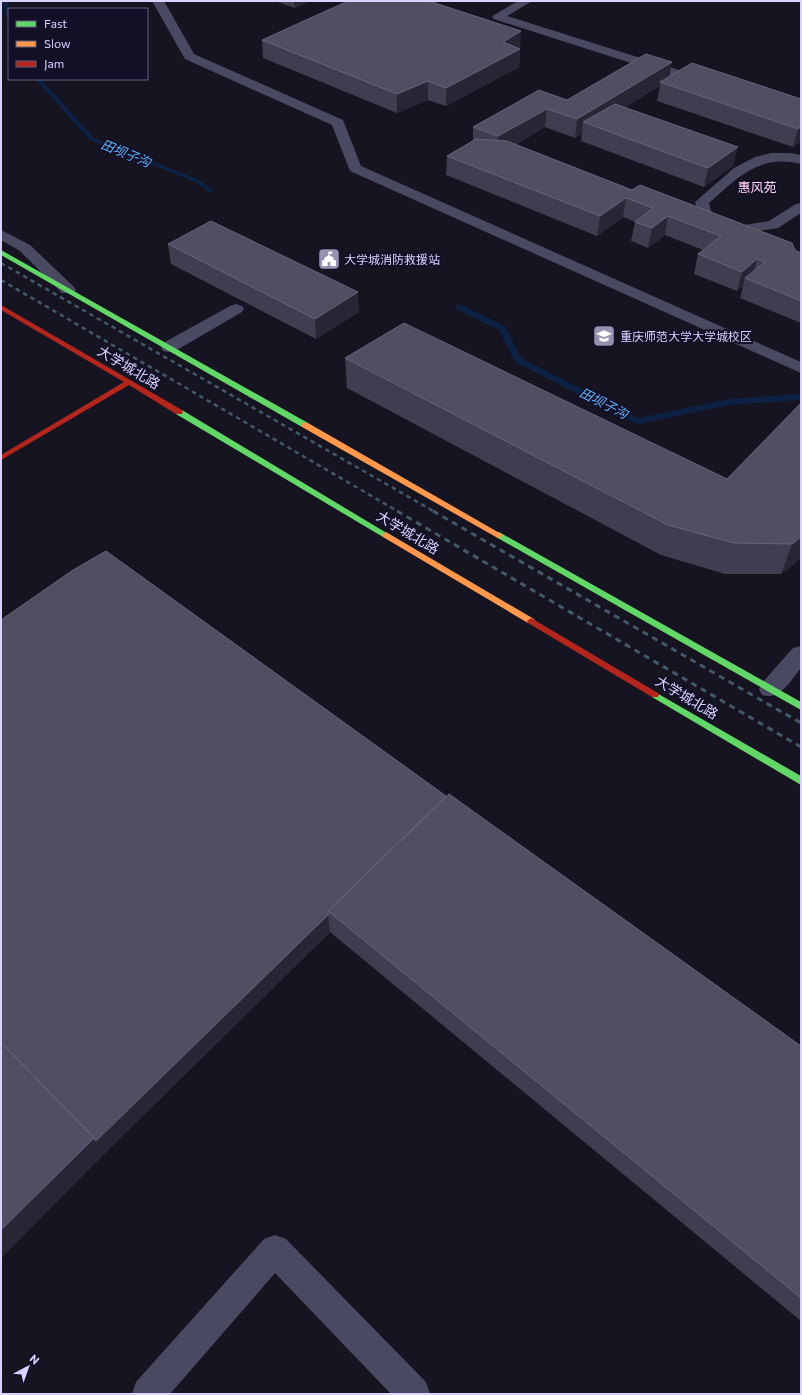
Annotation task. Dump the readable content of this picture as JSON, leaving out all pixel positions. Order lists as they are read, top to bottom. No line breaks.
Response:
{"streets":{"main road":["大学城北路"]},"districts":["惠风苑"],"water":["田坝子沟"],"places":{"public building":["大学城消防救援站"],"school or university":["重庆师范大学大学城校区"]},"legend":["Fast","Slow","Jam"],"north":"top right"}
